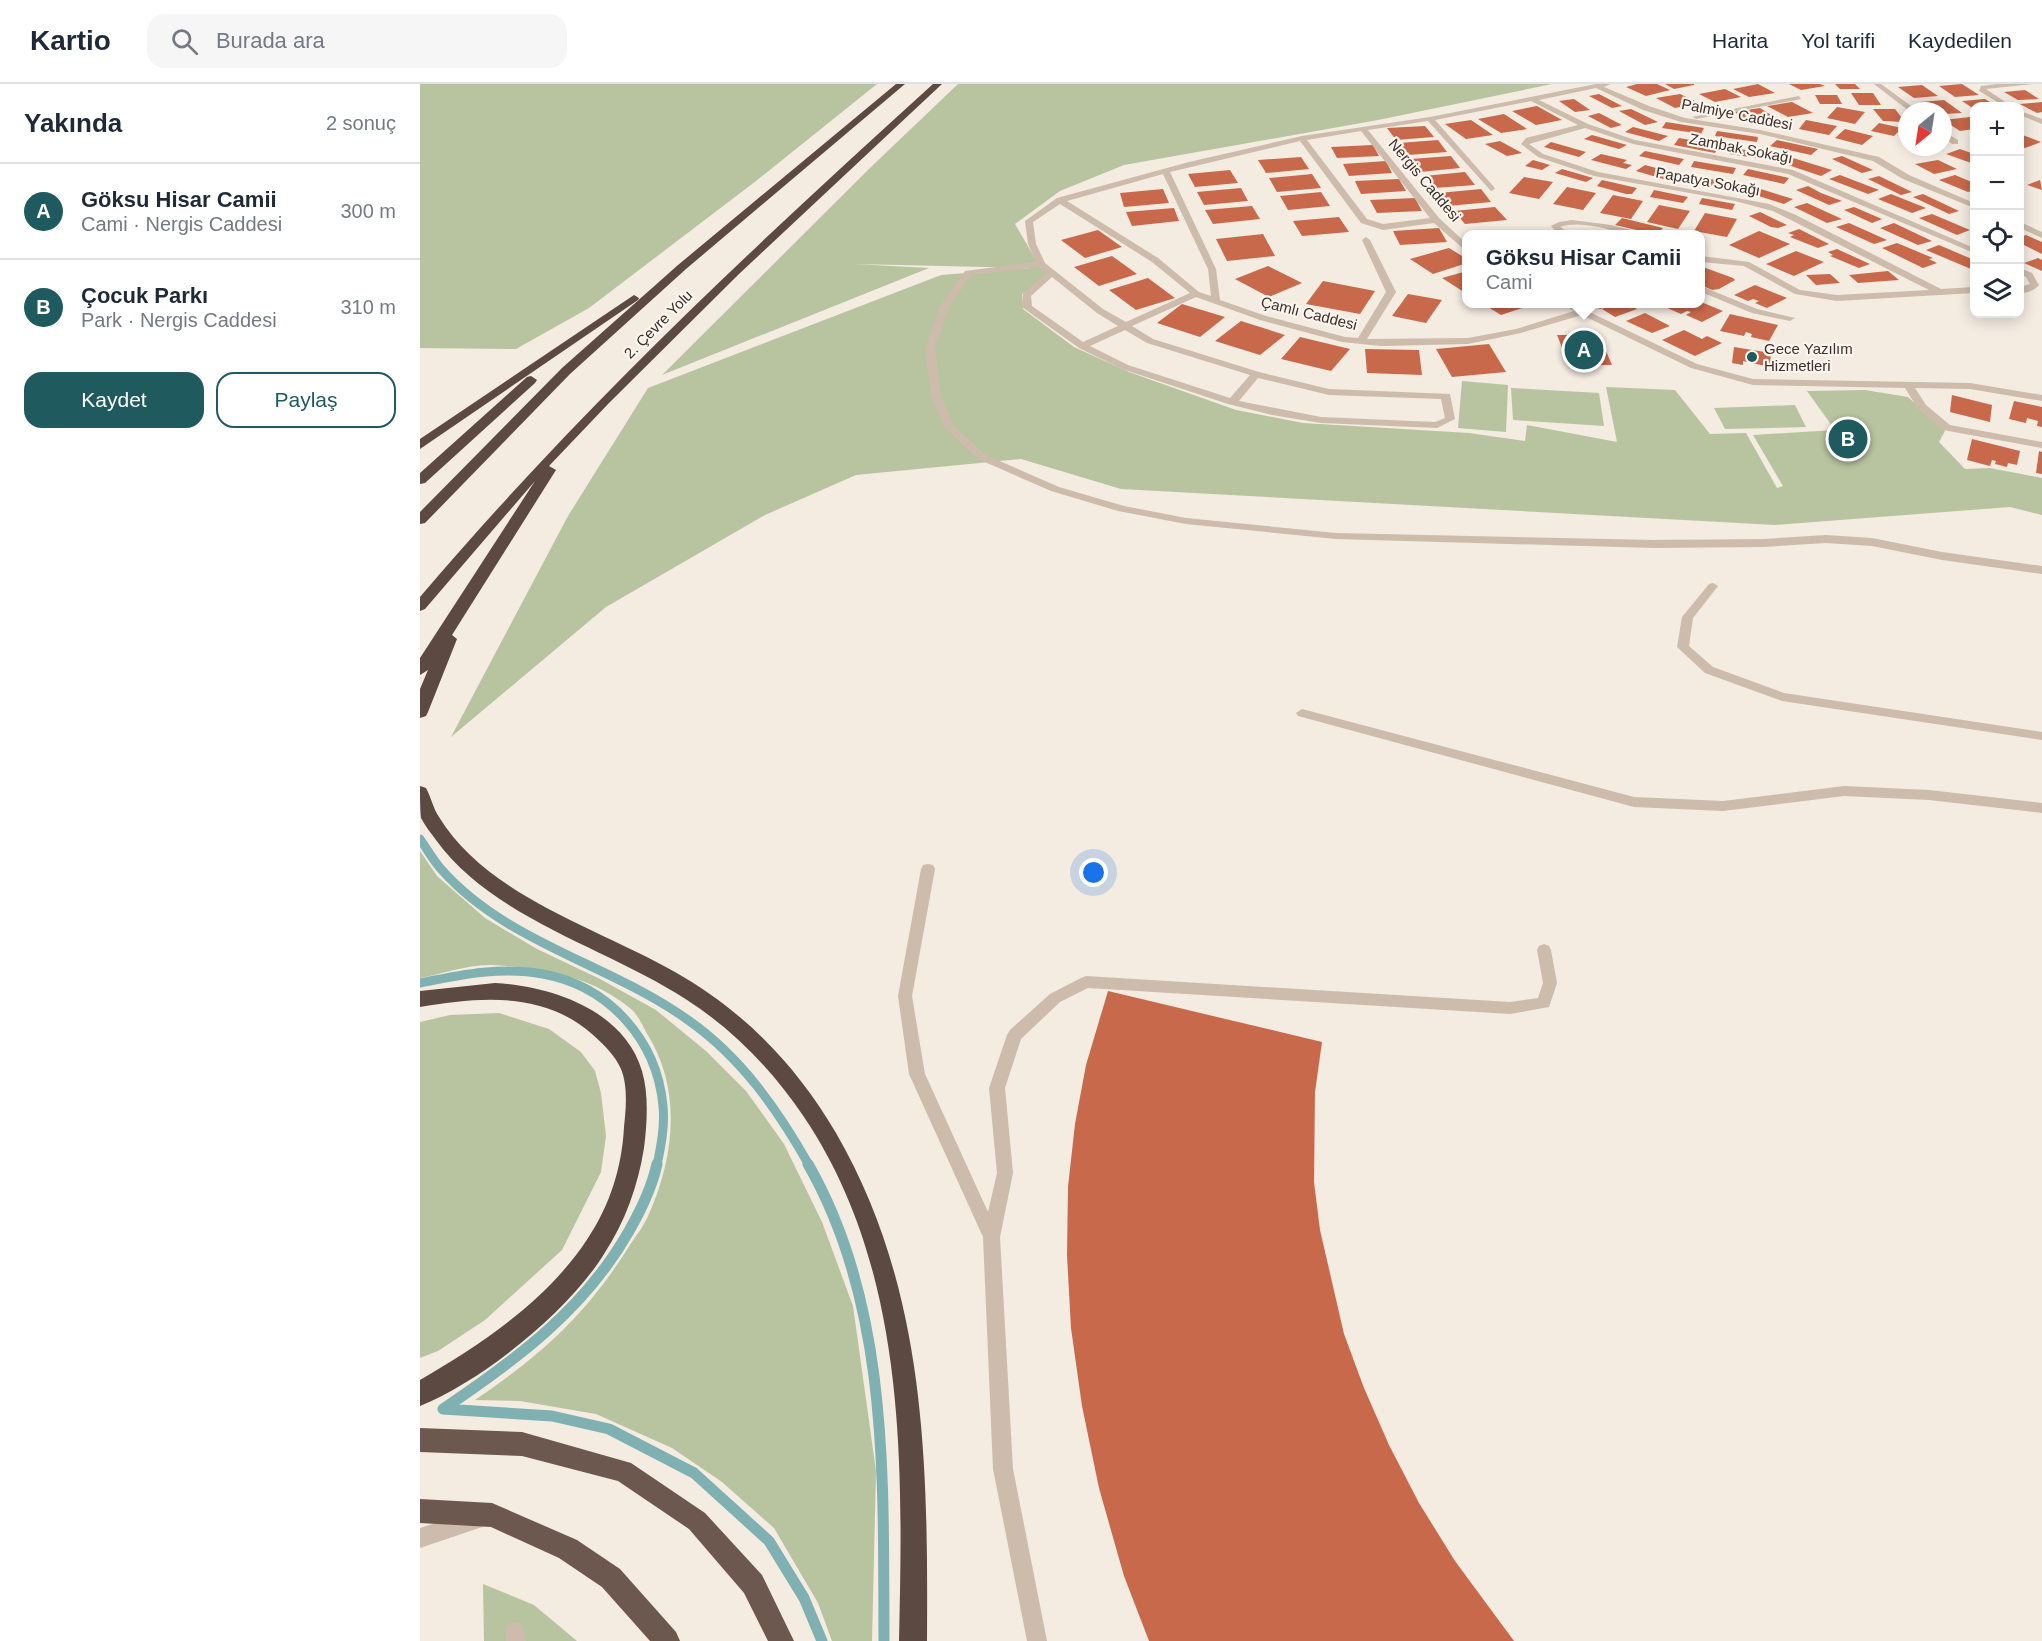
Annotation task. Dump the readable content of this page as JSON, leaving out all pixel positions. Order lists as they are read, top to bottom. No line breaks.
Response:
{"streets":{"highway":["2. Çevre Yolu"],"street":["Palmiye Caddesi","Zambak Sokağı","Nergis Caddesi","Papatya Sokağı","Çamlı Caddesi"]},"crossings":[["Zambak Sokağı","Papatya Sokağı"]],"places":["Gece Yazılım Hizmetleri"],"north":"bottom left","page":{"header":"Kartio","search":"Burada ara","nav":["Harita","Yol tarifi","Kaydedilen"],"heading":["Yakında","2 sonuç"],"map_buttons":["+","−"],"list":[{"mark":"A","name":"Göksu Hisar Camii","note":"Cami · Nergis Caddesi","value":"300 m"},{"mark":"B","name":"Çocuk Parkı","note":"Park · Nergis Caddesi","value":"310 m"}],"popup":["Göksu Hisar Camii","Cami"],"pins":["A","B"],"buttons":["Kaydet","Paylaş"]}}
